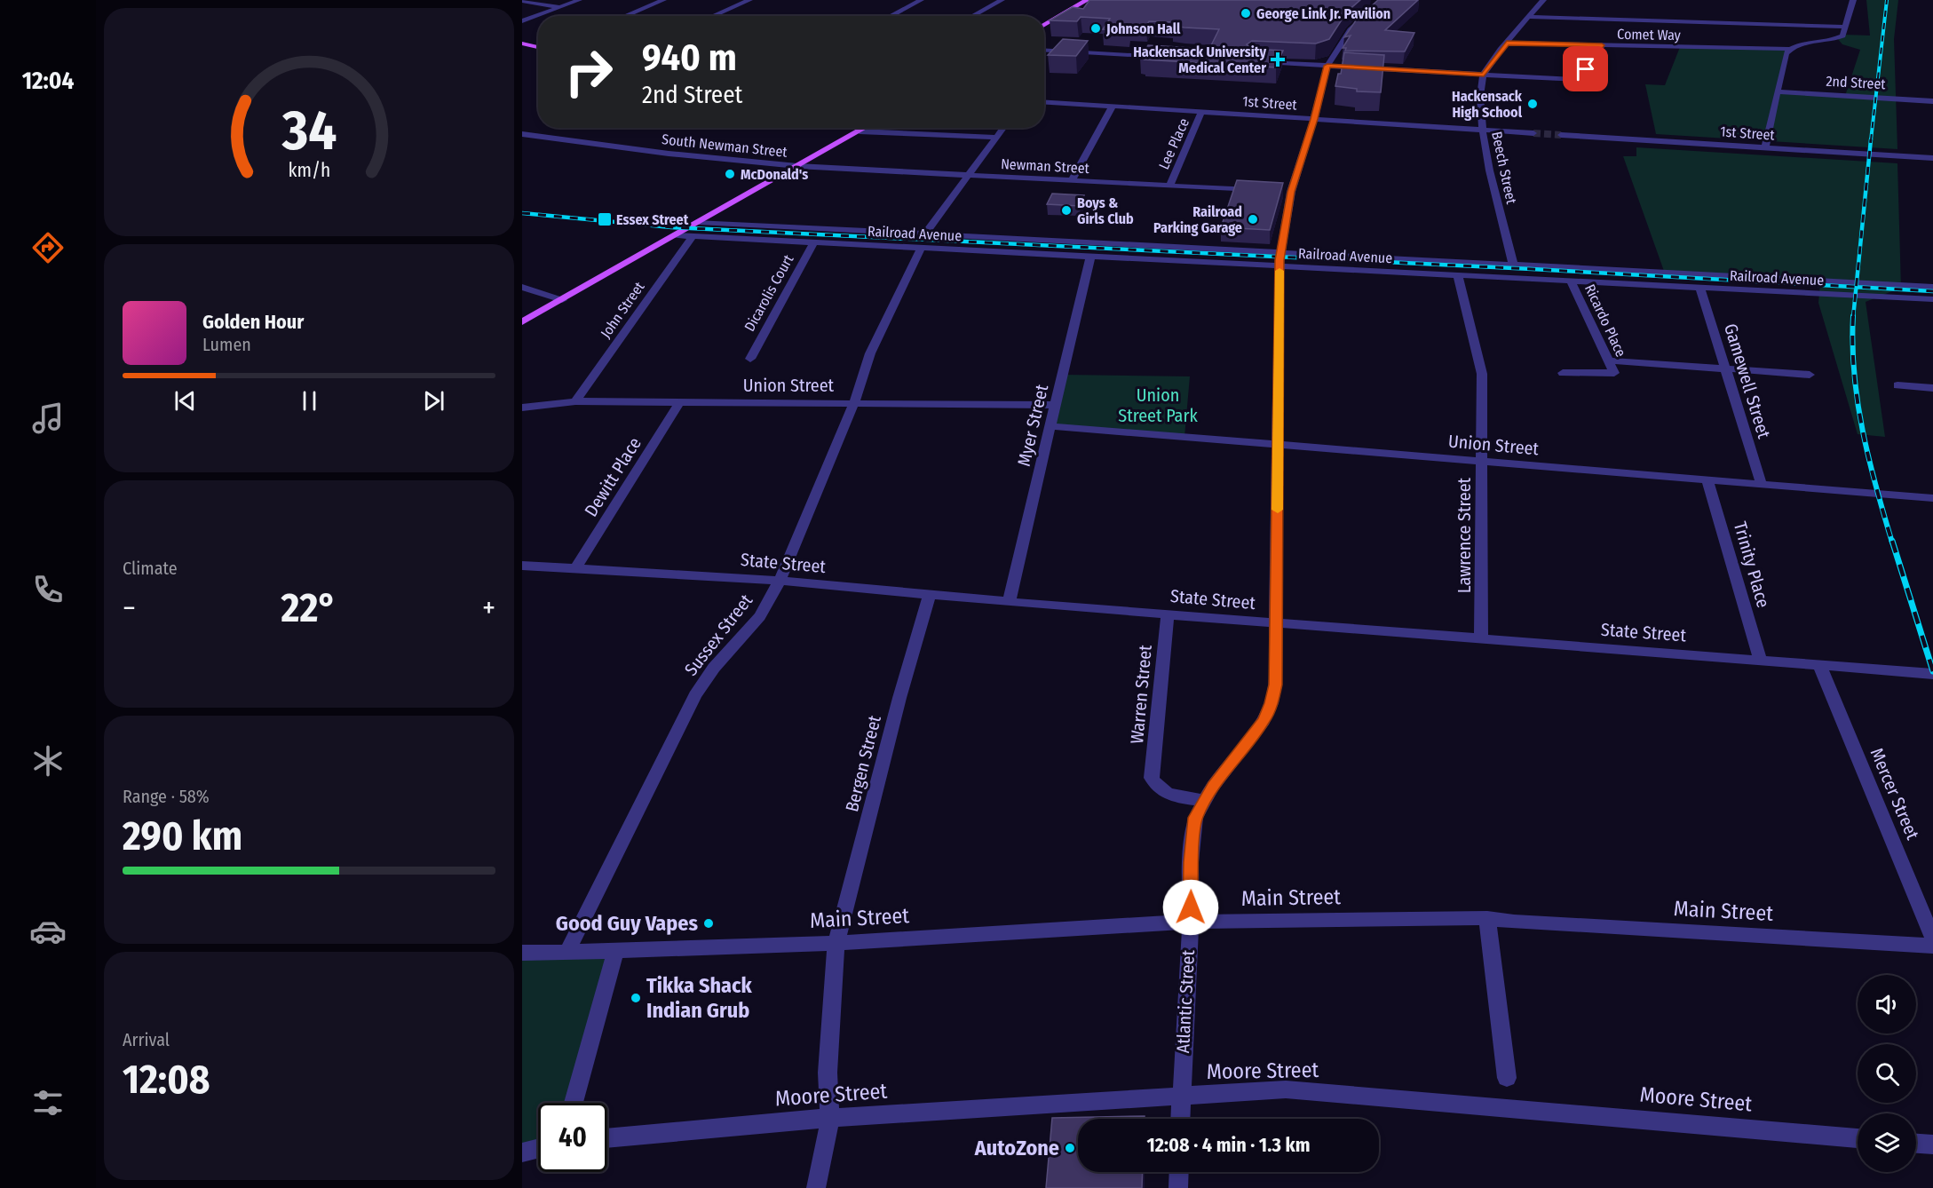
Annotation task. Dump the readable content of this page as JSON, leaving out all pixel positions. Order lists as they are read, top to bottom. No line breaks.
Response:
{"streets":{"street":["Comet Way","2nd Street","1st Street","Lee Place","South Newman Street","Newman Street","Beech Street","Railroad Avenue","Dicarolis Court","John Street","Ricardo Place","Gamewell Street","Union Street","Myer Street","Dewitt Place","Lawrence Street","State Street","Trinity Place","Sussex Street","Warren Street","Bergen Street","Mercer Street","Main Street","Atlantic Street","Moore Street"]},"crossings":[["1st Street","Lee Place"],["1st Street","Beech Street"],["1st Street","Atlantic Street"],["Lee Place","Newman Street"],["South Newman Street","Newman Street"],["Beech Street","Railroad Avenue"],["Railroad Avenue","Dicarolis Court"],["Railroad Avenue","John Street"],["Railroad Avenue","Ricardo Place"],["Railroad Avenue","Gamewell Street"],["Railroad Avenue","Myer Street"],["Railroad Avenue","Lawrence Street"],["Railroad Avenue","Sussex Street"],["Railroad Avenue","Atlantic Street"],["John Street","Union Street"],["Gamewell Street","Union Street"],["Union Street","Myer Street"],["Union Street","Dewitt Place"],["Union Street","Lawrence Street"],["Union Street","Trinity Place"],["Union Street","Sussex Street"],["Union Street","Atlantic Street"],["Myer Street","State Street"],["Dewitt Place","State Street"],["Lawrence Street","State Street"],["State Street","Trinity Place"],["State Street","Sussex Street"],["State Street","Warren Street"],["State Street","Bergen Street"],["State Street","Mercer Street"],["State Street","Atlantic Street"],["Sussex Street","Main Street"],["Warren Street","Atlantic Street"],["Bergen Street","Main Street"],["Bergen Street","Moore Street"],["Main Street","Atlantic Street"],["Atlantic Street","Moore Street"]],"parks":["Union Street Park"],"places":{"other":["George Link Jr. Pavilion","Johnson Hall","Hackensack High School","McDonald's","Boys & Girls Club","Railroad Parking Garage","Good Guy Vapes","Tikka Shack Indian Grub","AutoZone"],"health":["Hackensack University Medical Center"],"transit":["Essex Street"]},"page":{"tabs":"12:04","turn":["940 m","2nd Street"],"song":["Golden Hour","Lumen"],"tile":["Climate",["Range · 58%","290 km"],["Arrival","12:08"]],"heat":["−","22°","+"],"limit":"40","trip":"12:08 · 4 min · 1.3 km","gauge":["34","km/h"]}}
